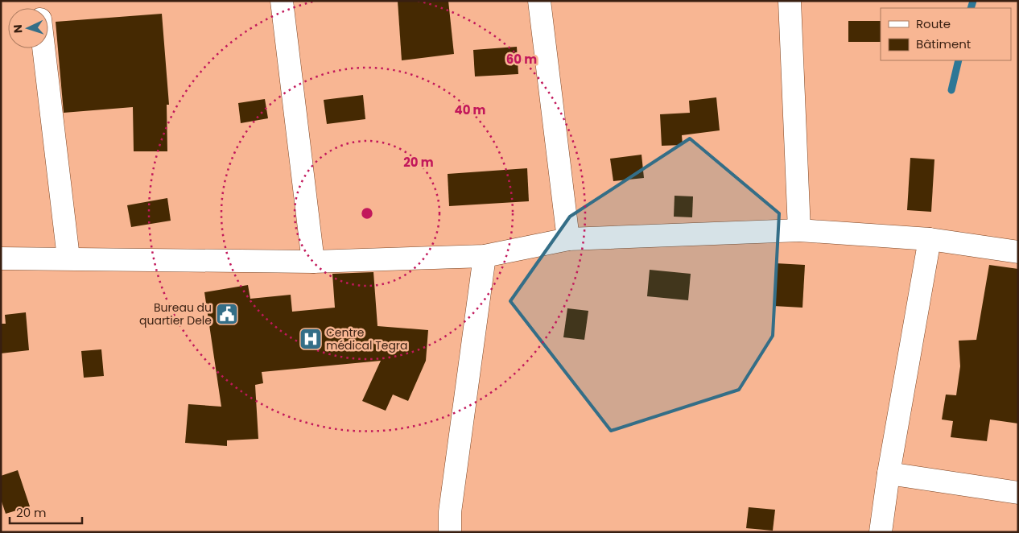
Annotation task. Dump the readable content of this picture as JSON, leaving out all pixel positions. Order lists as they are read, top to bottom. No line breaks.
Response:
{"places":{"public building":["Bureau du quartier Dele"],"hospital":["Centre médical Tegra"]},"legend":["Route","Bâtiment"],"scale_bar":"20 m","north":"left","rings":["60 m","40 m","20 m"]}
